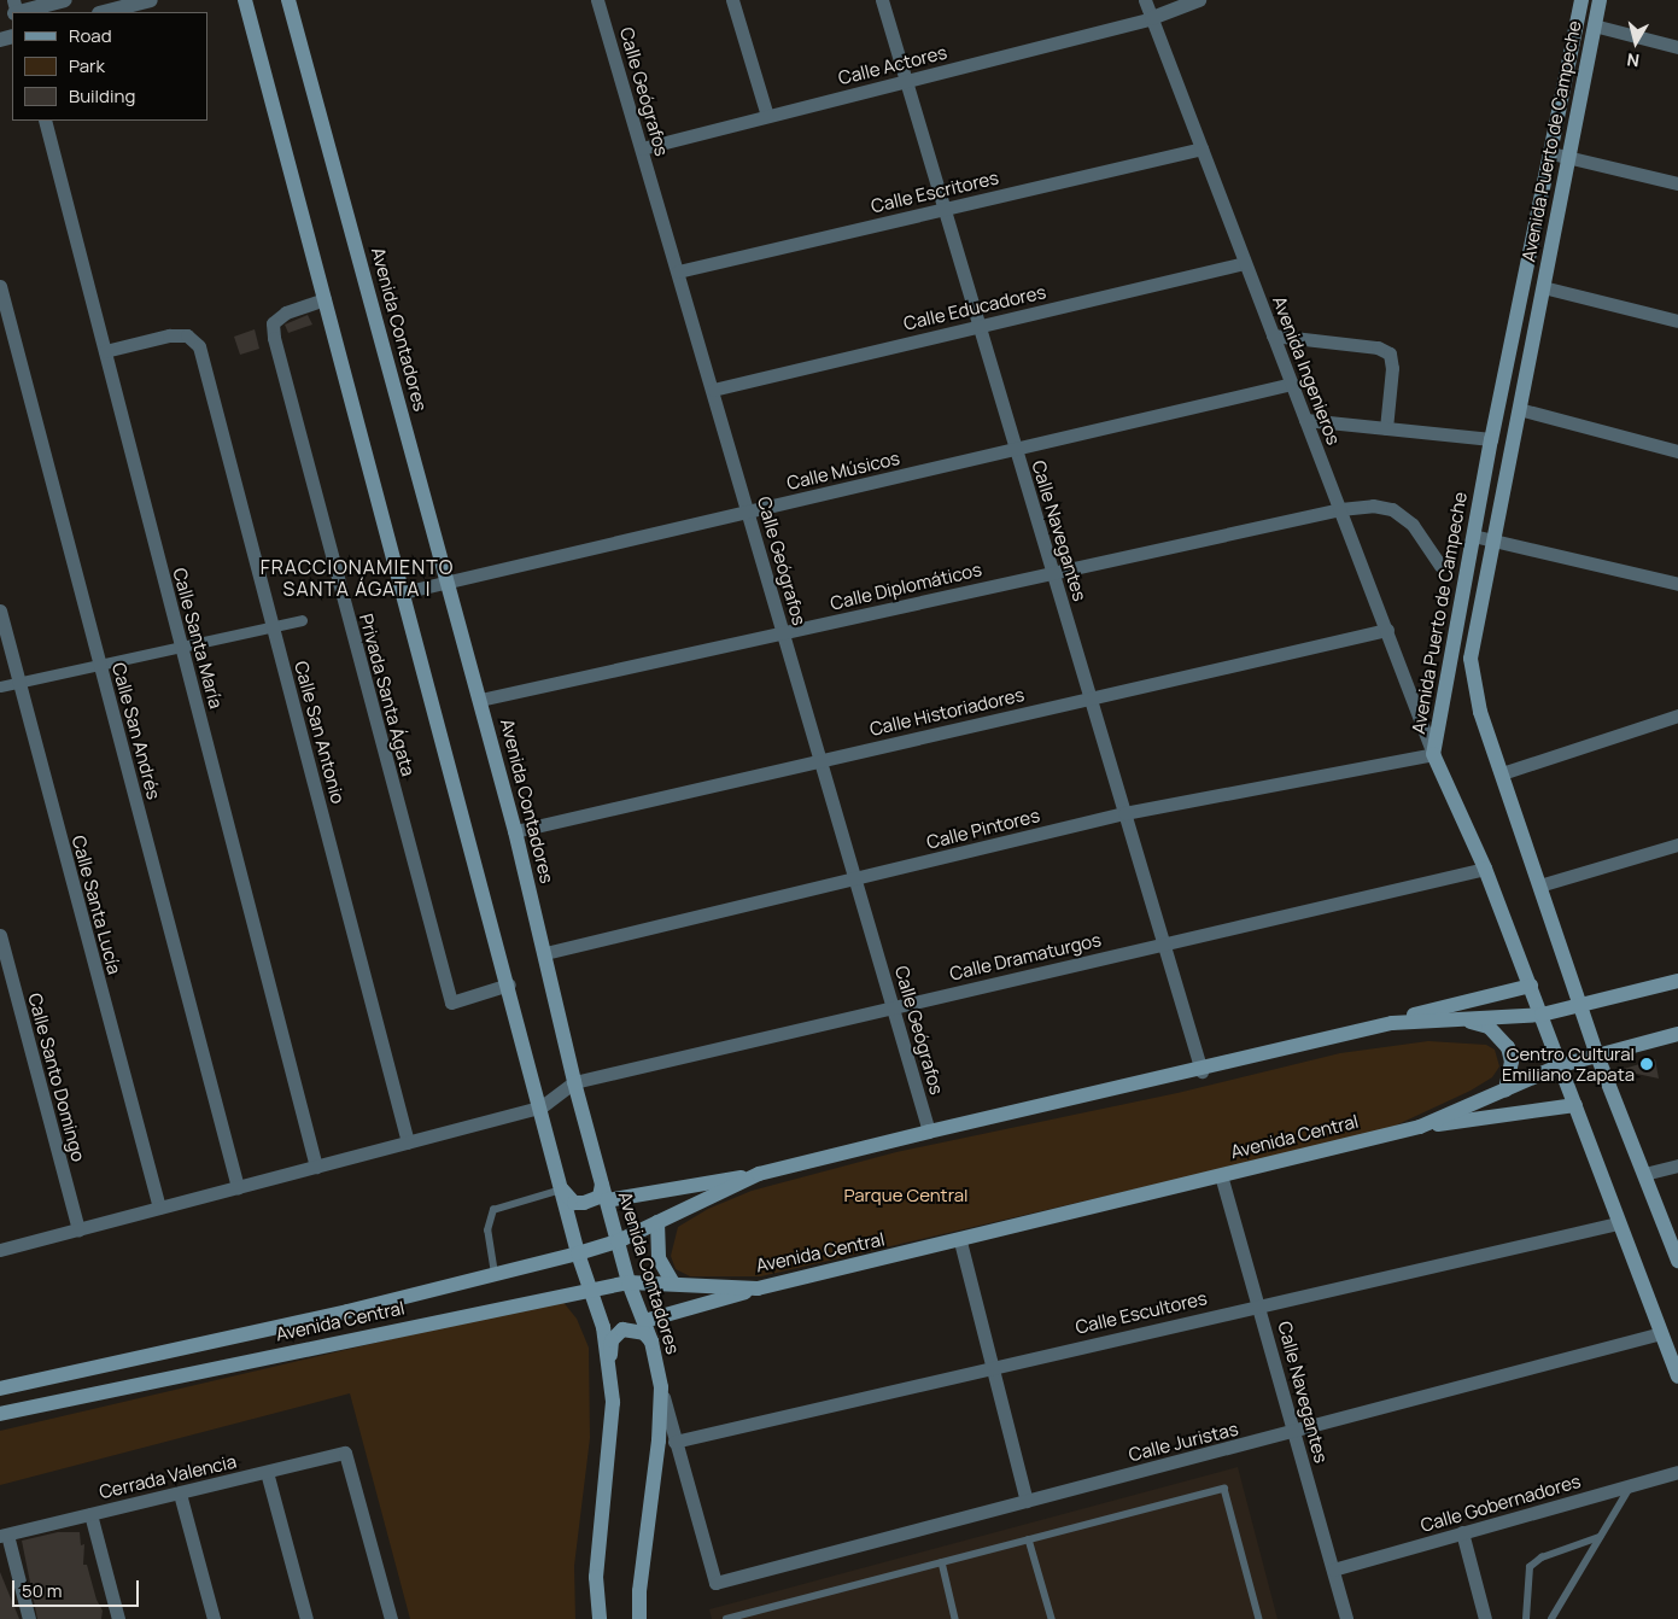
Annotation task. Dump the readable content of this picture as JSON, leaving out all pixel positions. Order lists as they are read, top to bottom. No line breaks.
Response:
{"streets":{"main road":["Avenida Puerto de Campeche","Avenida Contadores","Avenida Central"],"street":["Calle Actores","Calle Geógrafos","Calle Escritores","Calle Educadores","Avenida Ingenieros","Calle Músicos","Calle Navegantes","Calle Diplomáticos","Calle Santa María","Privada Santa Ágata","Calle Historiadores","Calle San Andrés","Calle San Antonio","Calle Pintores","Calle Santa Lucía","Calle Dramaturgos","Calle Santo Domingo","Calle Escultores","Calle Juristas","Cerrada Valencia","Calle Gobernadores"]},"crossings":[["Calle Actores","Calle Geógrafos"],["Calle Actores","Avenida Ingenieros"],["Calle Actores","Calle Navegantes"],["Calle Geógrafos","Calle Escritores"],["Calle Geógrafos","Calle Educadores"],["Calle Geógrafos","Calle Músicos"],["Calle Geógrafos","Calle Diplomáticos"],["Calle Geógrafos","Calle Historiadores"],["Calle Geógrafos","Calle Pintores"],["Calle Geógrafos","Calle Dramaturgos"],["Calle Geógrafos","Avenida Central"],["Avenida Puerto de Campeche","Avenida Ingenieros"],["Avenida Puerto de Campeche","Calle Pintores"],["Avenida Puerto de Campeche","Calle Dramaturgos"],["Avenida Puerto de Campeche","Avenida Central"],["Avenida Puerto de Campeche","Calle Escultores"],["Avenida Puerto de Campeche","Calle Juristas"],["Calle Escritores","Avenida Ingenieros"],["Calle Escritores","Calle Navegantes"],["Calle Educadores","Avenida Ingenieros"],["Calle Educadores","Calle Navegantes"],["Avenida Contadores","Calle Músicos"],["Avenida Contadores","Calle Diplomáticos"],["Avenida Contadores","Calle Historiadores"],["Avenida Contadores","Calle Pintores"],["Avenida Contadores","Calle Dramaturgos"],["Avenida Contadores","Avenida Central"],["Avenida Ingenieros","Calle Músicos"],["Avenida Ingenieros","Calle Diplomáticos"],["Avenida Ingenieros","Calle Historiadores"],["Avenida Ingenieros","Calle Pintores"],["Calle Músicos","Calle Navegantes"],["Calle Navegantes","Calle Diplomáticos"],["Calle Navegantes","Calle Historiadores"],["Calle Navegantes","Calle Pintores"],["Calle Navegantes","Calle Dramaturgos"],["Calle Navegantes","Avenida Central"],["Calle Navegantes","Calle Escultores"],["Calle Navegantes","Calle Juristas"],["Calle Navegantes","Calle Gobernadores"],["Calle Santa María","Calle San Antonio"],["Calle Escultores","Calle Juristas"]],"districts":["FRACCIONAMIENTO SANTA ÁGATA I"],"parks":["Parque Central"],"places":["Centro Cultural Emiliano Zapata"],"legend":["Road","Park","Building"],"scale_bar":"50 m","north":"bottom"}
